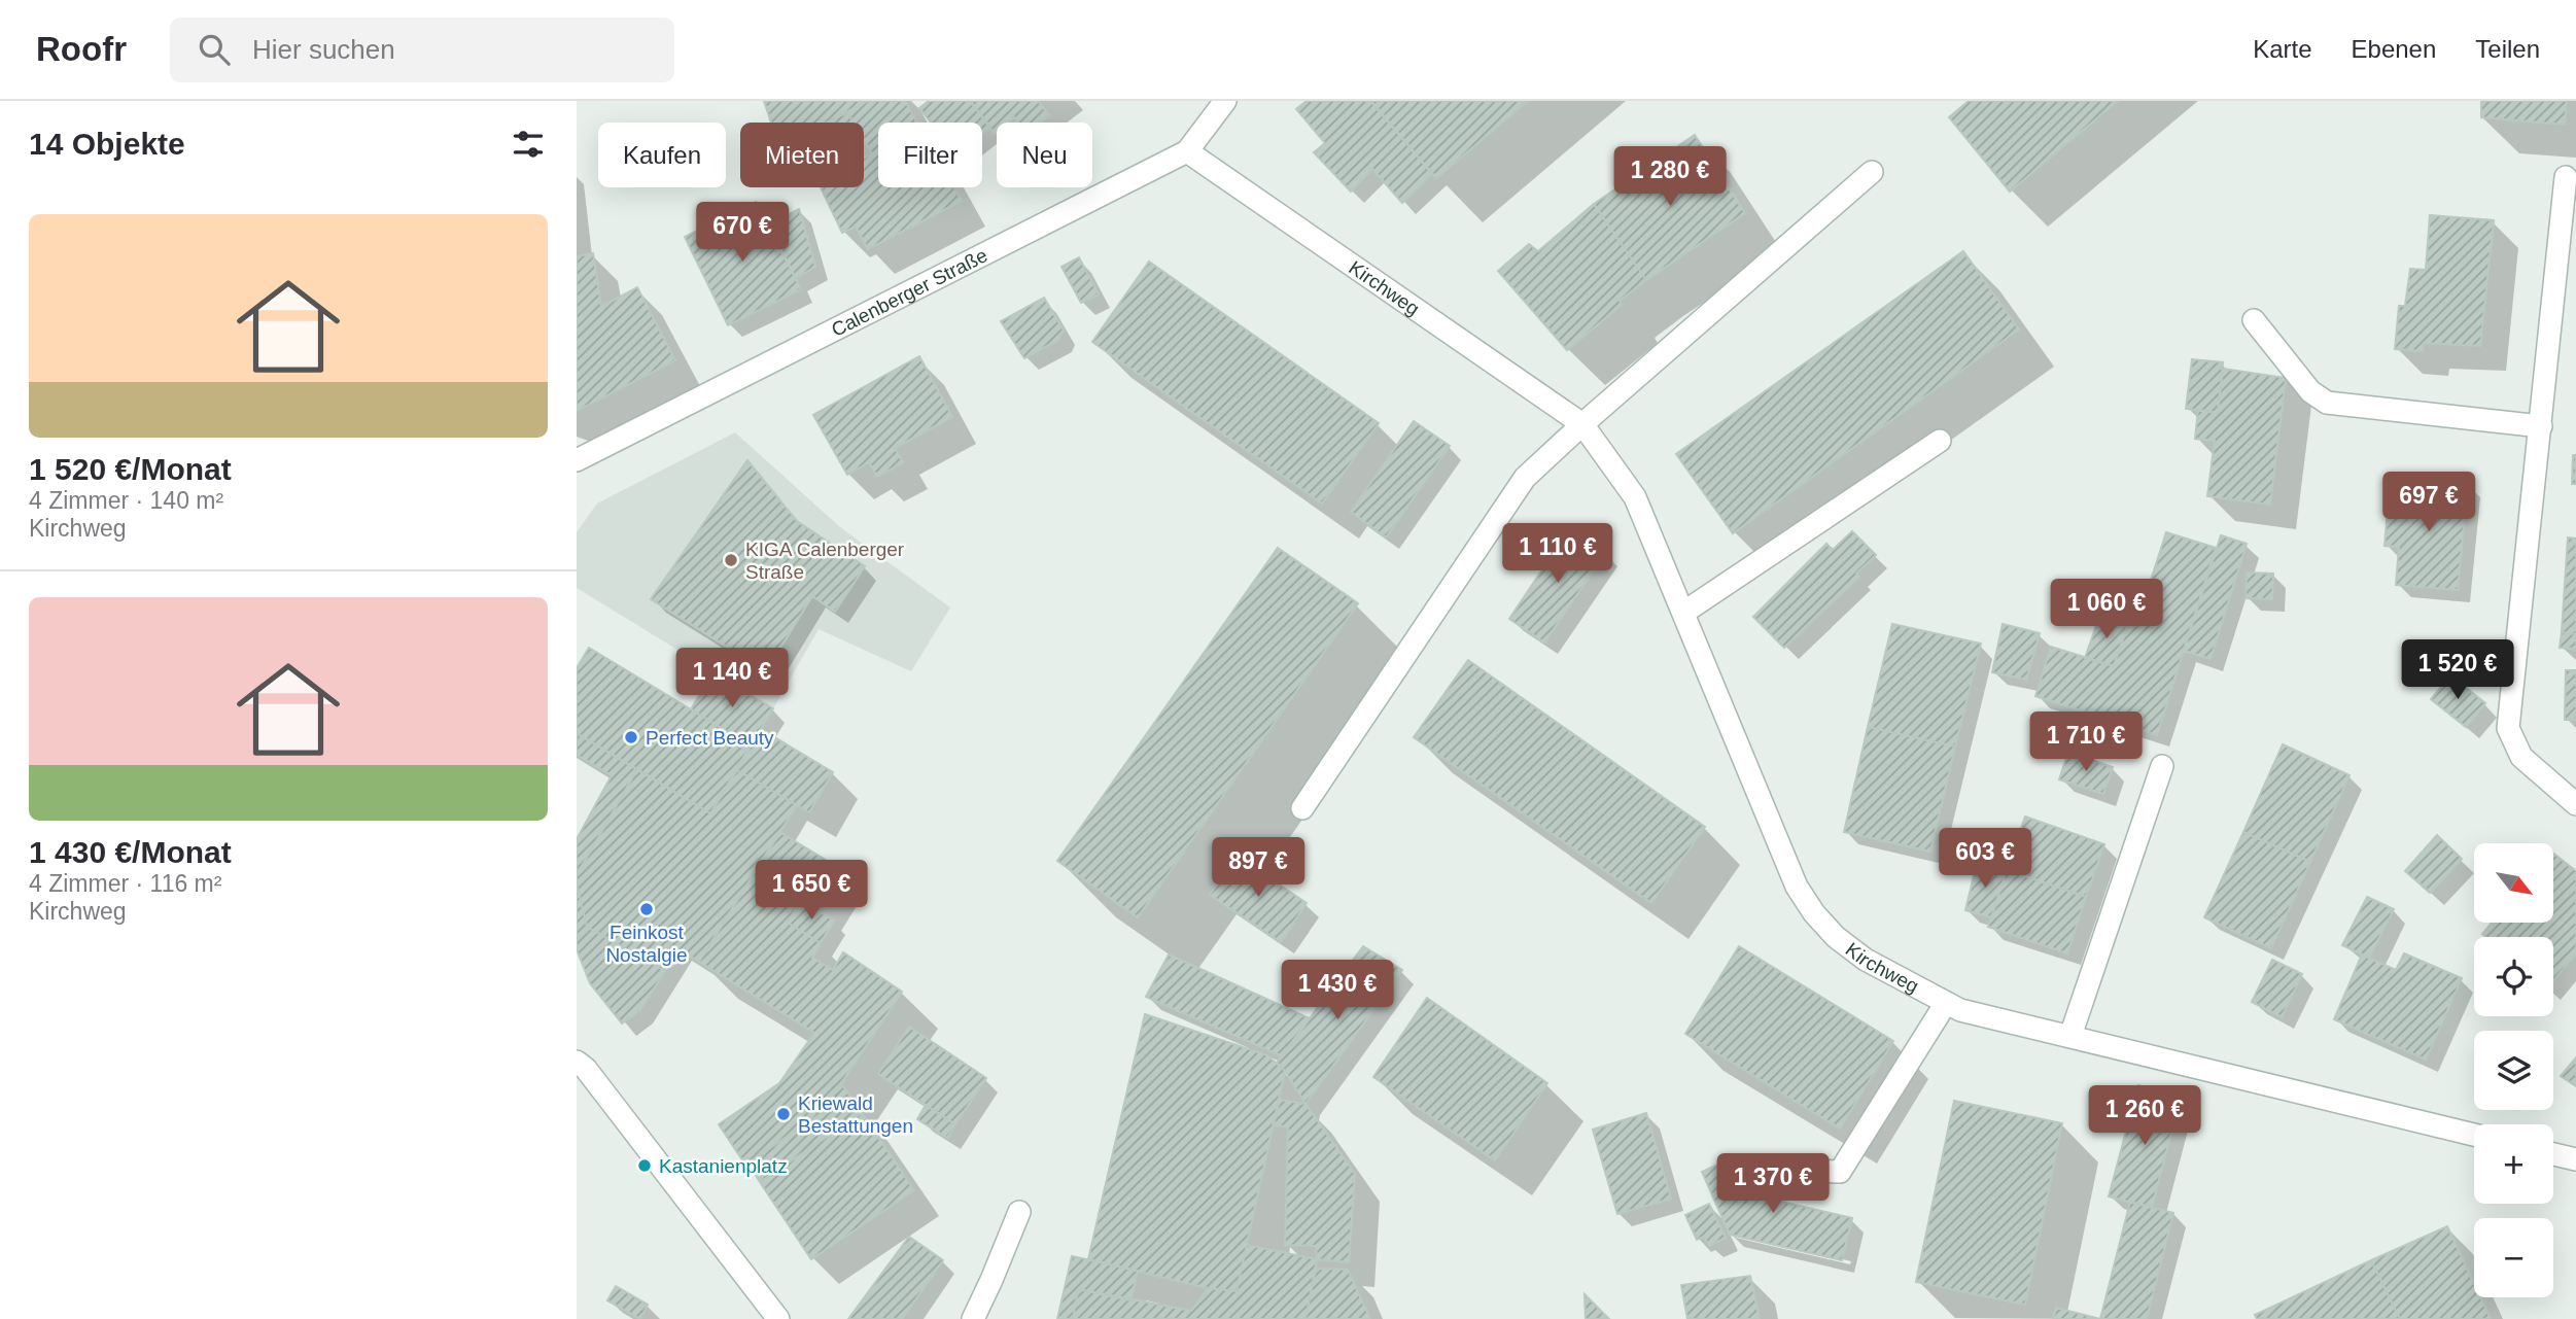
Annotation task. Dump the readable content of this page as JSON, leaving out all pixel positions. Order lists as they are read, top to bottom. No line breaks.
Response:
{"streets":{"street":["Kirchweg","Calenberger Straße"]},"crossings":[["Kirchweg","Calenberger Straße"]],"places":["KIGA Calenberger Straße","Perfect Beauty","Feinkost Nostalgie","Kriewald Bestattungen","Kastanienplatz"],"north":"bottom right","page":{"header":"Roofr","search":"Hier suchen","nav":["Karte","Ebenen","Teilen"],"heading":"14 Objekte","chip":["Kaufen","Mieten","Filter","Neu"],"price":["1 280 €","670 €","697 €","1 110 €","1 060 €","1 520 €","1 140 €","1 710 €","603 €","897 €","1 650 €","1 430 €","1 260 €","1 370 €"],"list":[{"name":"1 520 €/Monat","note":"4 Zimmer · 140 m² · Kirchweg"},{"name":"1 430 €/Monat","note":"4 Zimmer · 116 m² · Kirchweg"}],"map_buttons":["+","−"]}}
